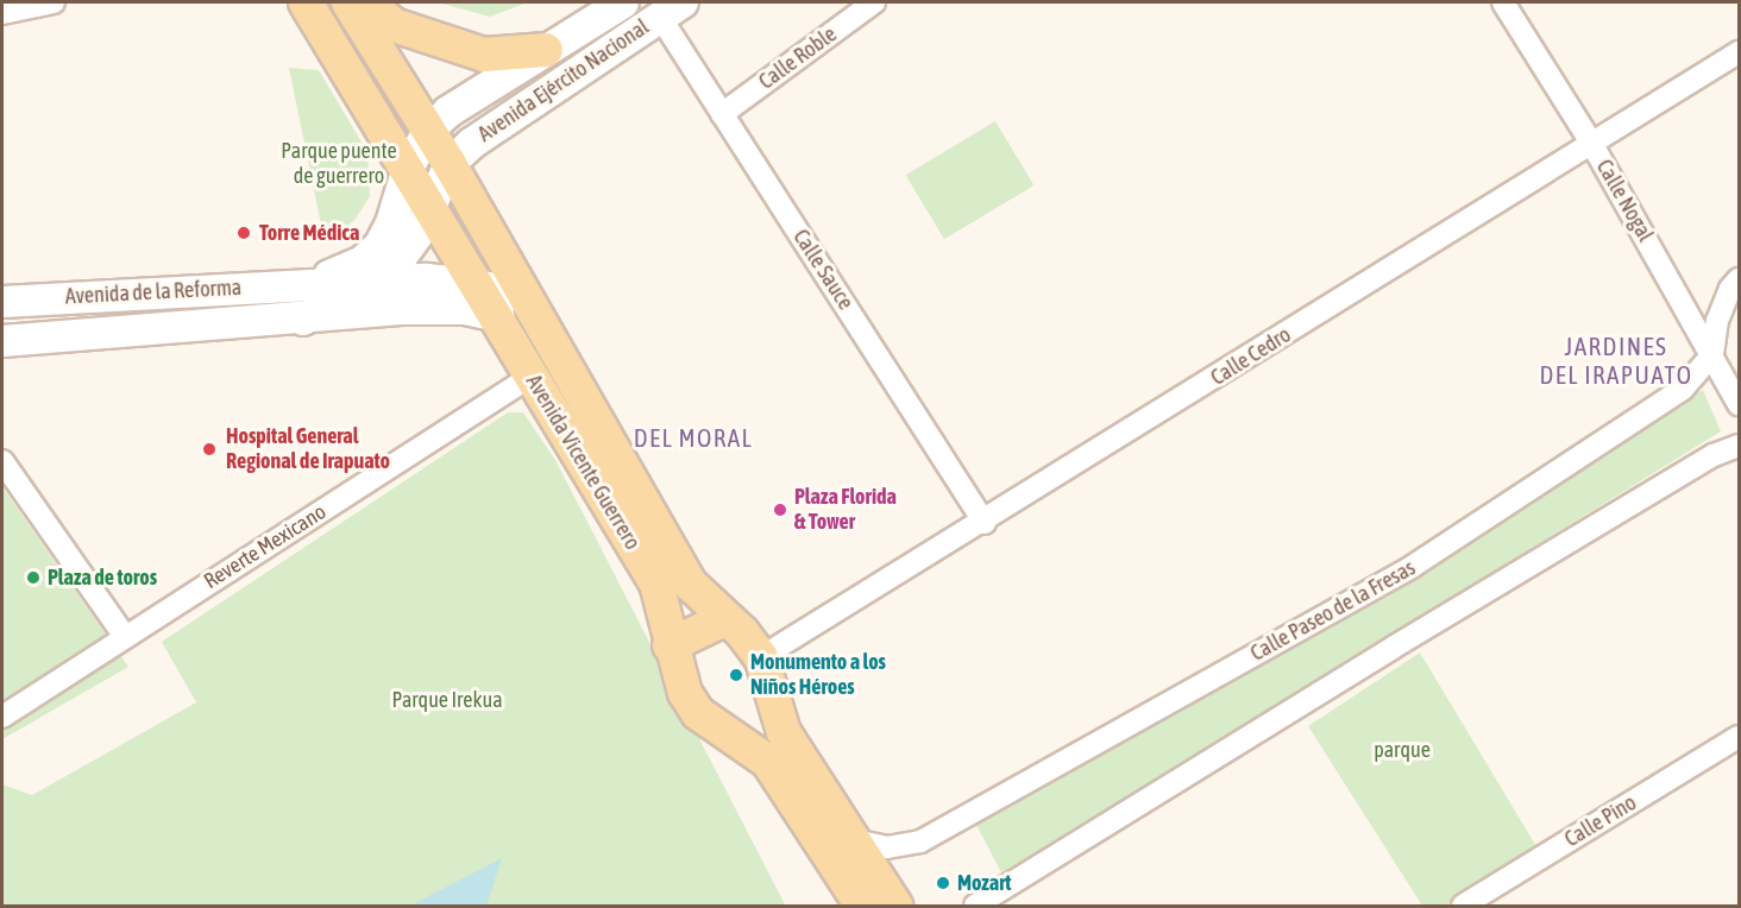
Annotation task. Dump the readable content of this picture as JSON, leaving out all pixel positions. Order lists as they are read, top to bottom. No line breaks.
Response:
{"streets":{"main road":["Avenida Ejército Nacional","Avenida de la Reforma","Avenida Vicente Guerrero"],"street":["Calle Roble","Calle Nogal","Calle Sauce","Calle Cedro","Reverte Mexicano","Calle Paseo de la Fresas","Calle Pino"]},"crossings":[["Calle Roble","Calle Sauce"],["Avenida Ejército Nacional","Calle Sauce"],["Avenida Ejército Nacional","Avenida de la Reforma"],["Avenida Ejército Nacional","Avenida Vicente Guerrero"],["Calle Nogal","Calle Cedro"],["Calle Nogal","Calle Paseo de la Fresas"],["Calle Sauce","Calle Cedro"],["Avenida de la Reforma","Avenida Vicente Guerrero"],["Calle Cedro","Avenida Vicente Guerrero"],["Avenida Vicente Guerrero","Reverte Mexicano"],["Avenida Vicente Guerrero","Calle Paseo de la Fresas"]],"districts":["JARDINES DEL IRAPUATO","DEL MORAL"],"parks":["Parque puente de guerrero","Parque Irekua","parque"],"places":["Torre Médica","Hospital General Regional de Irapuato","Plaza Florida & Tower","Plaza de toros","Monumento a los Niños Héroes","Mozart"]}
